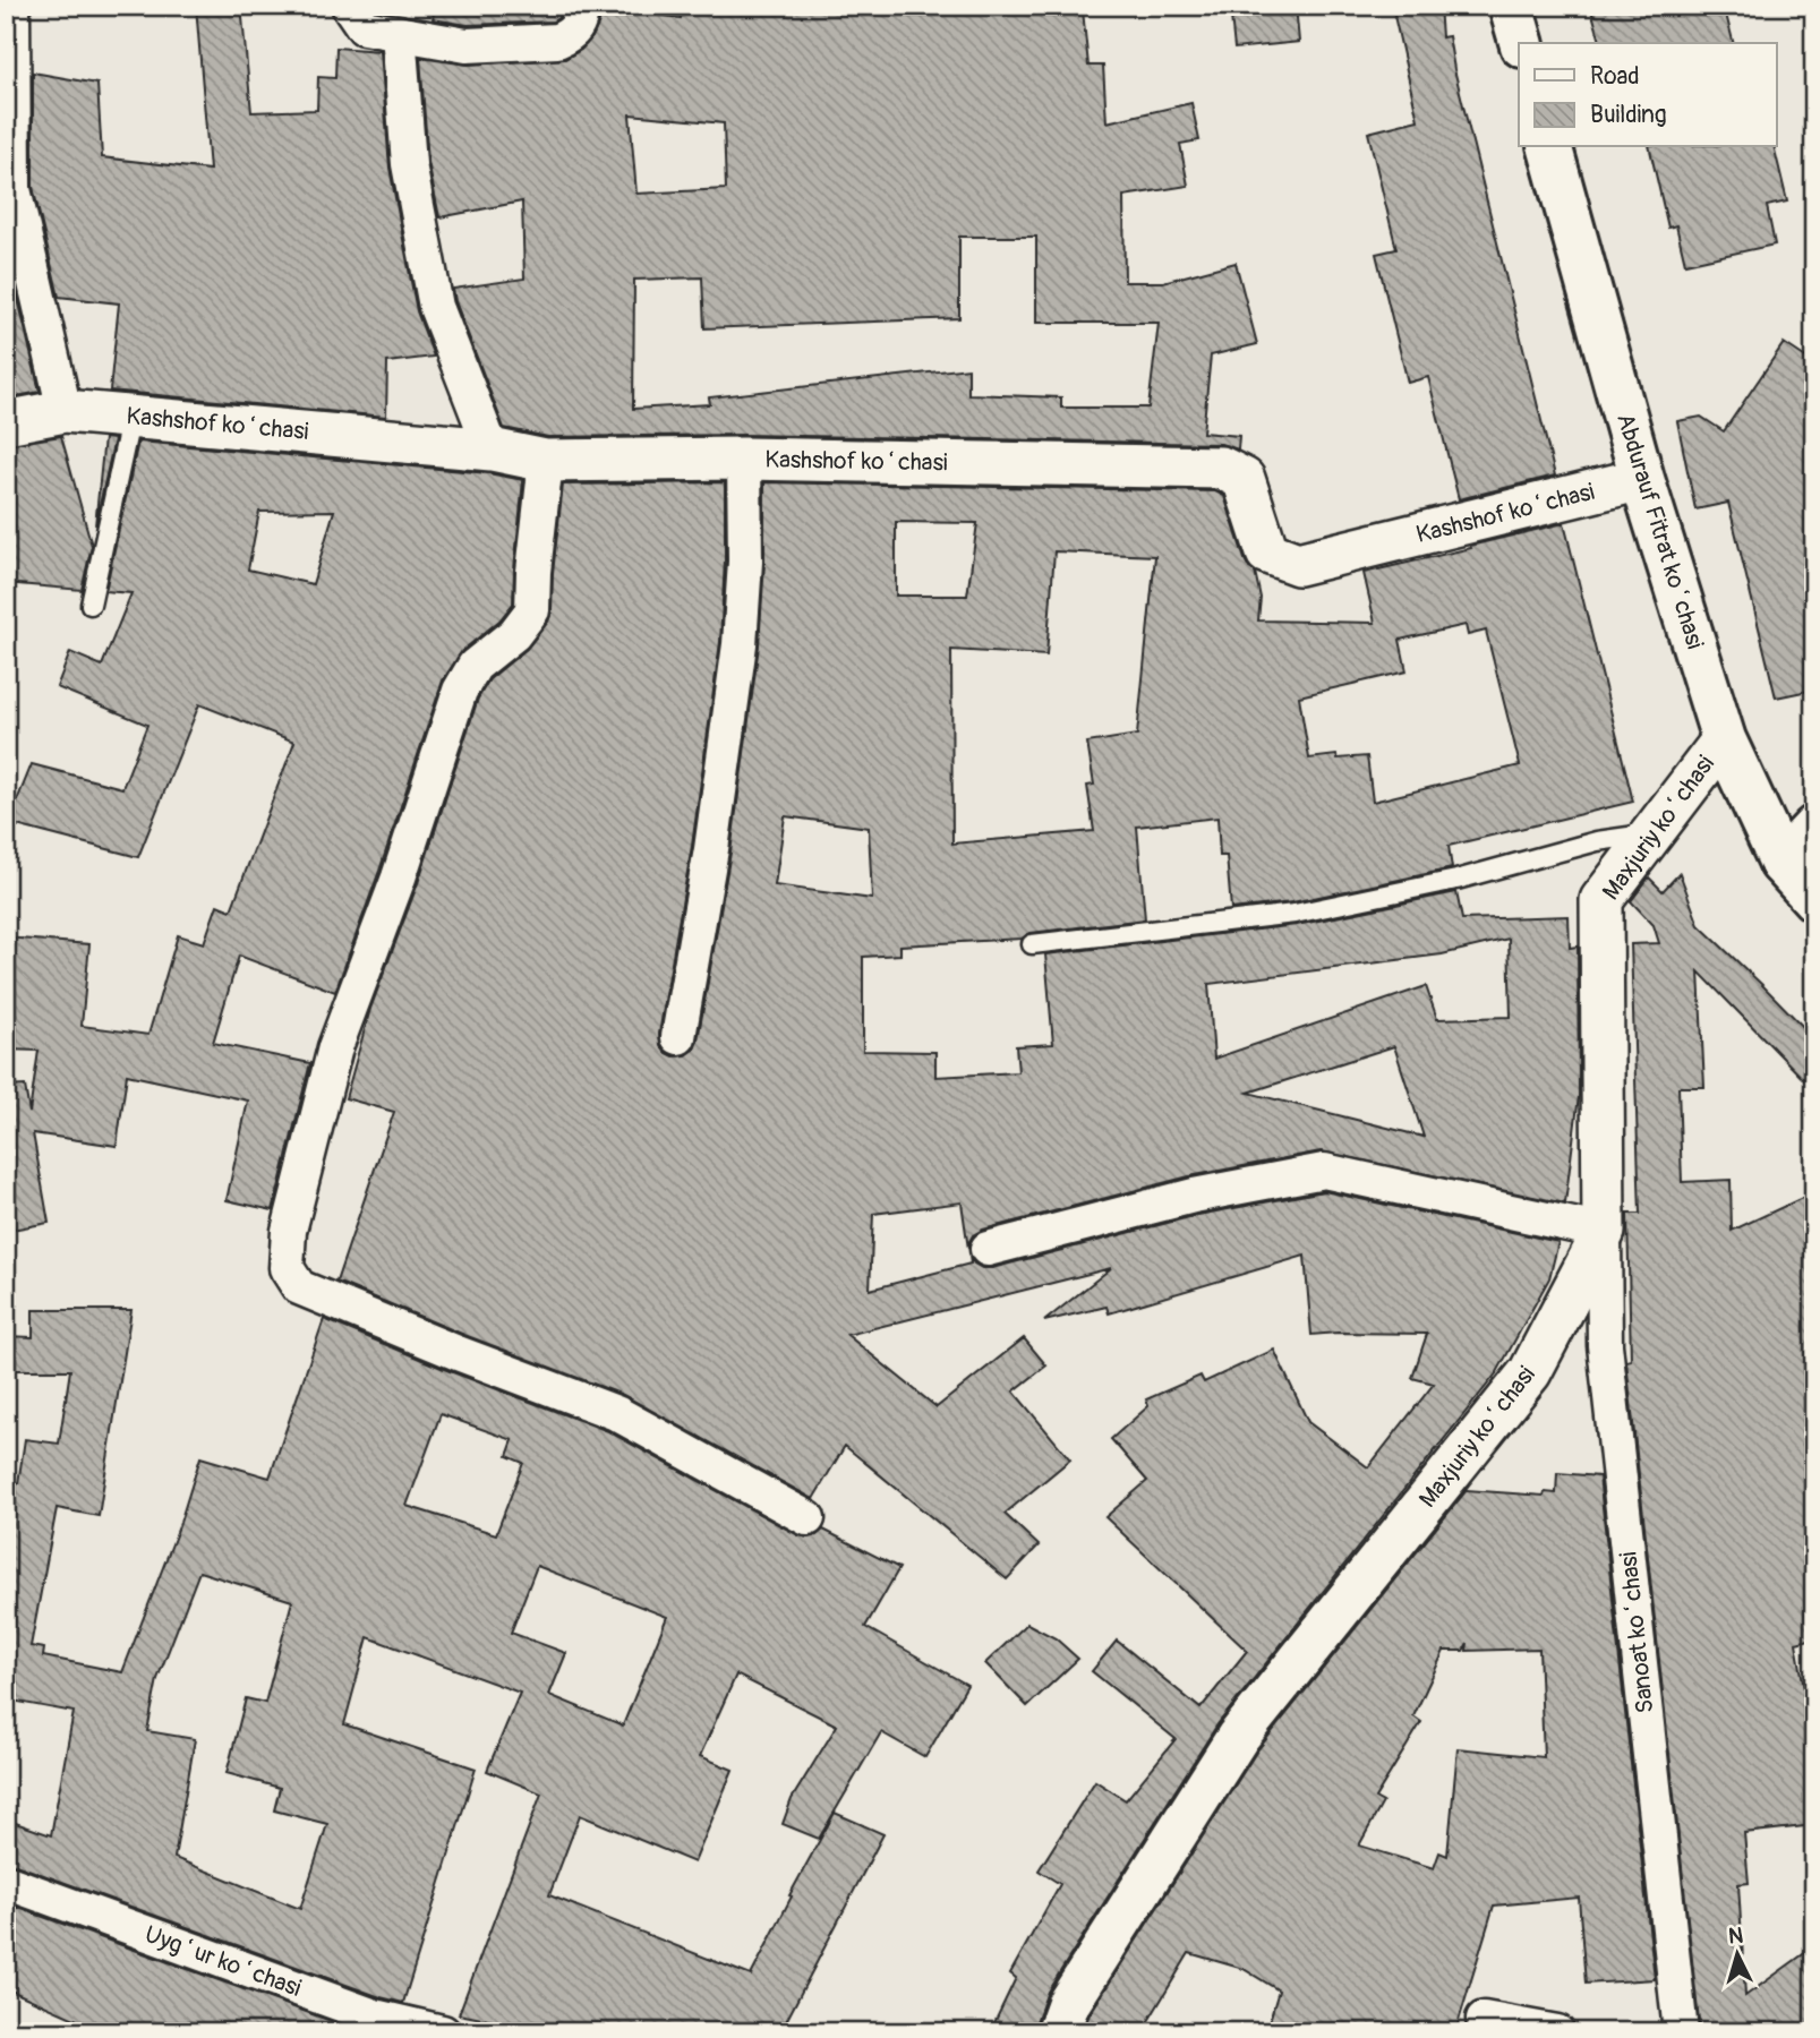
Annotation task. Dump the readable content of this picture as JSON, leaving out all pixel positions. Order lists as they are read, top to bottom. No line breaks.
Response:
{"streets":{"main road":["Abdurauf Fitrat koʻchasi"],"street":["Kashshof koʻchasi","Maxjuriy koʻchasi","Sanoat koʻchasi","Uygʻur koʻchasi"]},"crossings":[["Kashshof koʻchasi","Abdurauf Fitrat koʻchasi"],["Abdurauf Fitrat koʻchasi","Maxjuriy koʻchasi"],["Maxjuriy koʻchasi","Sanoat koʻchasi"]],"legend":["Road","Building"],"north":"top"}
